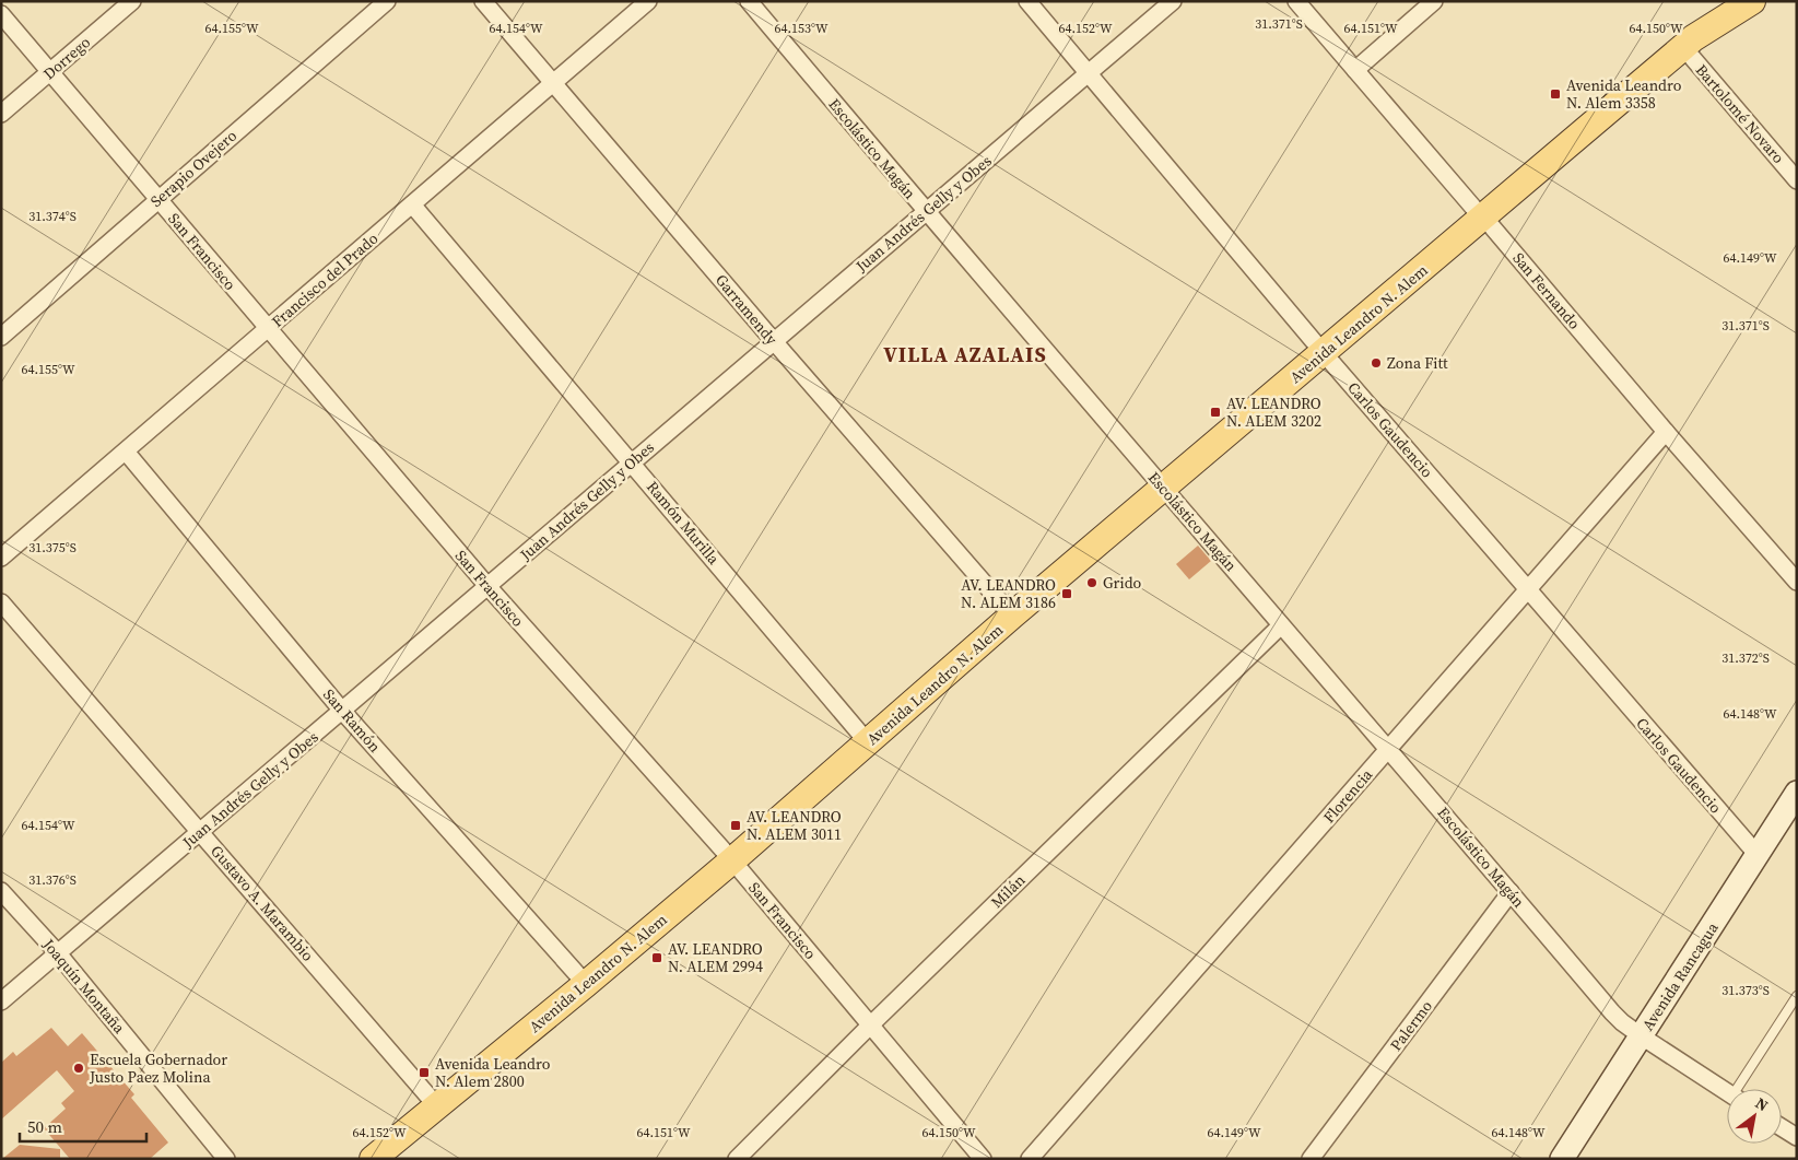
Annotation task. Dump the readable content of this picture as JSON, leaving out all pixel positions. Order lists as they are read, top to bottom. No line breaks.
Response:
{"streets":{"main road":["Avenida Leandro N. Alem","Avenida Rancagua"],"street":["Dorrego","Bartolomé Novaro","Escolástico Magán","Serapio Ovejero","Juan Andrés Gelly y Obes","San Francisco","Francisco del Prado","San Fernando","Garramendy","Carlos Gaudencio","Ramón Murilla","San Ramón","Florencia","Milán","Gustavo A. Marambio","Joaquín Montaña","Palermo"]},"crossings":[["Dorrego","San Francisco"],["Bartolomé Novaro","Avenida Leandro N. Alem"],["Escolástico Magán","Juan Andrés Gelly y Obes"],["Escolástico Magán","Avenida Leandro N. Alem"],["Escolástico Magán","Florencia"],["Escolástico Magán","Milán"],["Escolástico Magán","Avenida Rancagua"],["Escolástico Magán","Palermo"],["Serapio Ovejero","San Francisco"],["Juan Andrés Gelly y Obes","San Francisco"],["Juan Andrés Gelly y Obes","Garramendy"],["Juan Andrés Gelly y Obes","Carlos Gaudencio"],["Juan Andrés Gelly y Obes","Ramón Murilla"],["Juan Andrés Gelly y Obes","San Ramón"],["Juan Andrés Gelly y Obes","Gustavo A. Marambio"],["Juan Andrés Gelly y Obes","Joaquín Montaña"],["San Francisco","Francisco del Prado"],["San Francisco","Avenida Leandro N. Alem"],["San Francisco","Milán"],["Francisco del Prado","Garramendy"],["Francisco del Prado","Ramón Murilla"],["Francisco del Prado","San Ramón"],["San Fernando","Avenida Leandro N. Alem"],["San Fernando","Florencia"],["Garramendy","Avenida Leandro N. Alem"],["Avenida Leandro N. Alem","Carlos Gaudencio"],["Avenida Leandro N. Alem","Ramón Murilla"],["Avenida Leandro N. Alem","San Ramón"],["Avenida Leandro N. Alem","Gustavo A. Marambio"],["Carlos Gaudencio","Florencia"],["Carlos Gaudencio","Avenida Rancagua"]],"districts":["VILLA AZALAIS"],"places":{"transit":["Avenida Leandro N. Alem 3358","AV. LEANDRO N. ALEM 3202","AV. LEANDRO N. ALEM 3186","AV. LEANDRO N. ALEM 3011","AV. LEANDRO N. ALEM 2994","Avenida Leandro N. Alem 2800"],"other":["Zona Fitt","Grido","Escuela Gobernador Justo Paez Molina"]},"scale_bar":"50 m","north":"top right","coordinates":["31.371°S","64.155°W","64.154°W","64.153°W","64.152°W","64.151°W","64.150°W","31.374°S","64.149°W","31.375°S","31.372°S","64.148°W","31.376°S","31.373°S"]}
